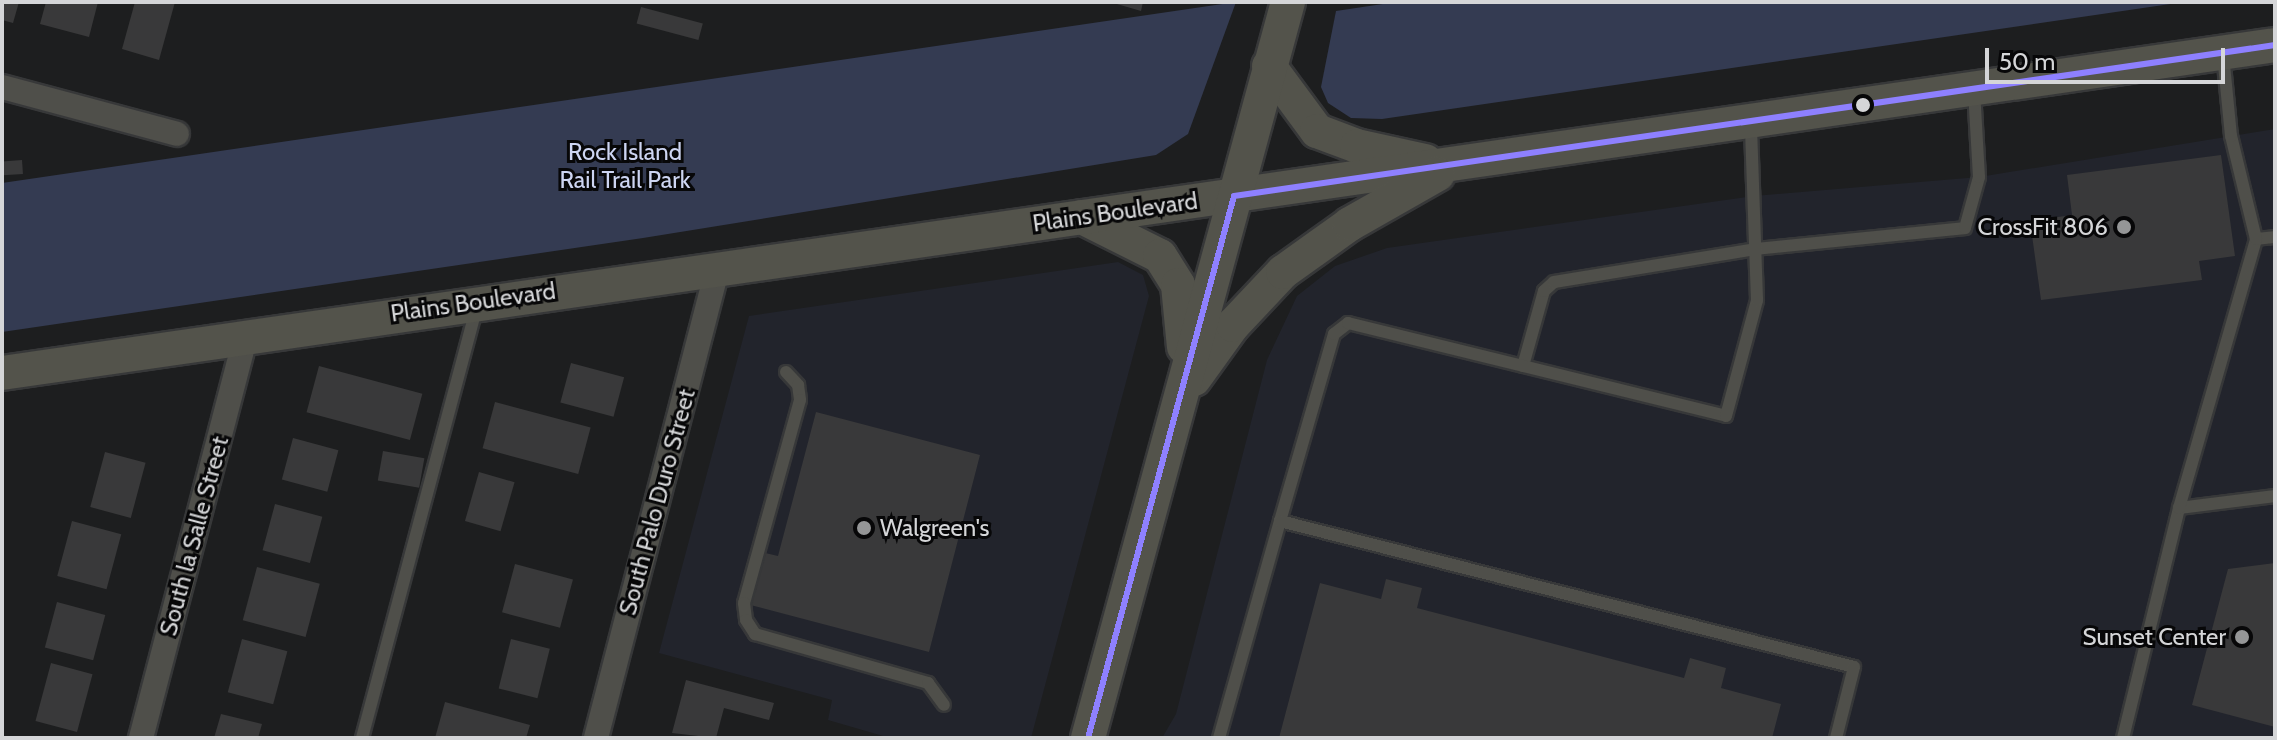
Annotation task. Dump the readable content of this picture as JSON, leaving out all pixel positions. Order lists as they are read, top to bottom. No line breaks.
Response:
{"streets":{"main road":["Plains Boulevard"],"street":["South Palo Duro Street","South la Salle Street"]},"crossings":[["Plains Boulevard","South Palo Duro Street"],["Plains Boulevard","South la Salle Street"]],"parks":["Rock Island Rail Trail Park"],"places":["CrossFit 806","Walgreen's","Sunset Center"],"scale_bar":"50 m"}
